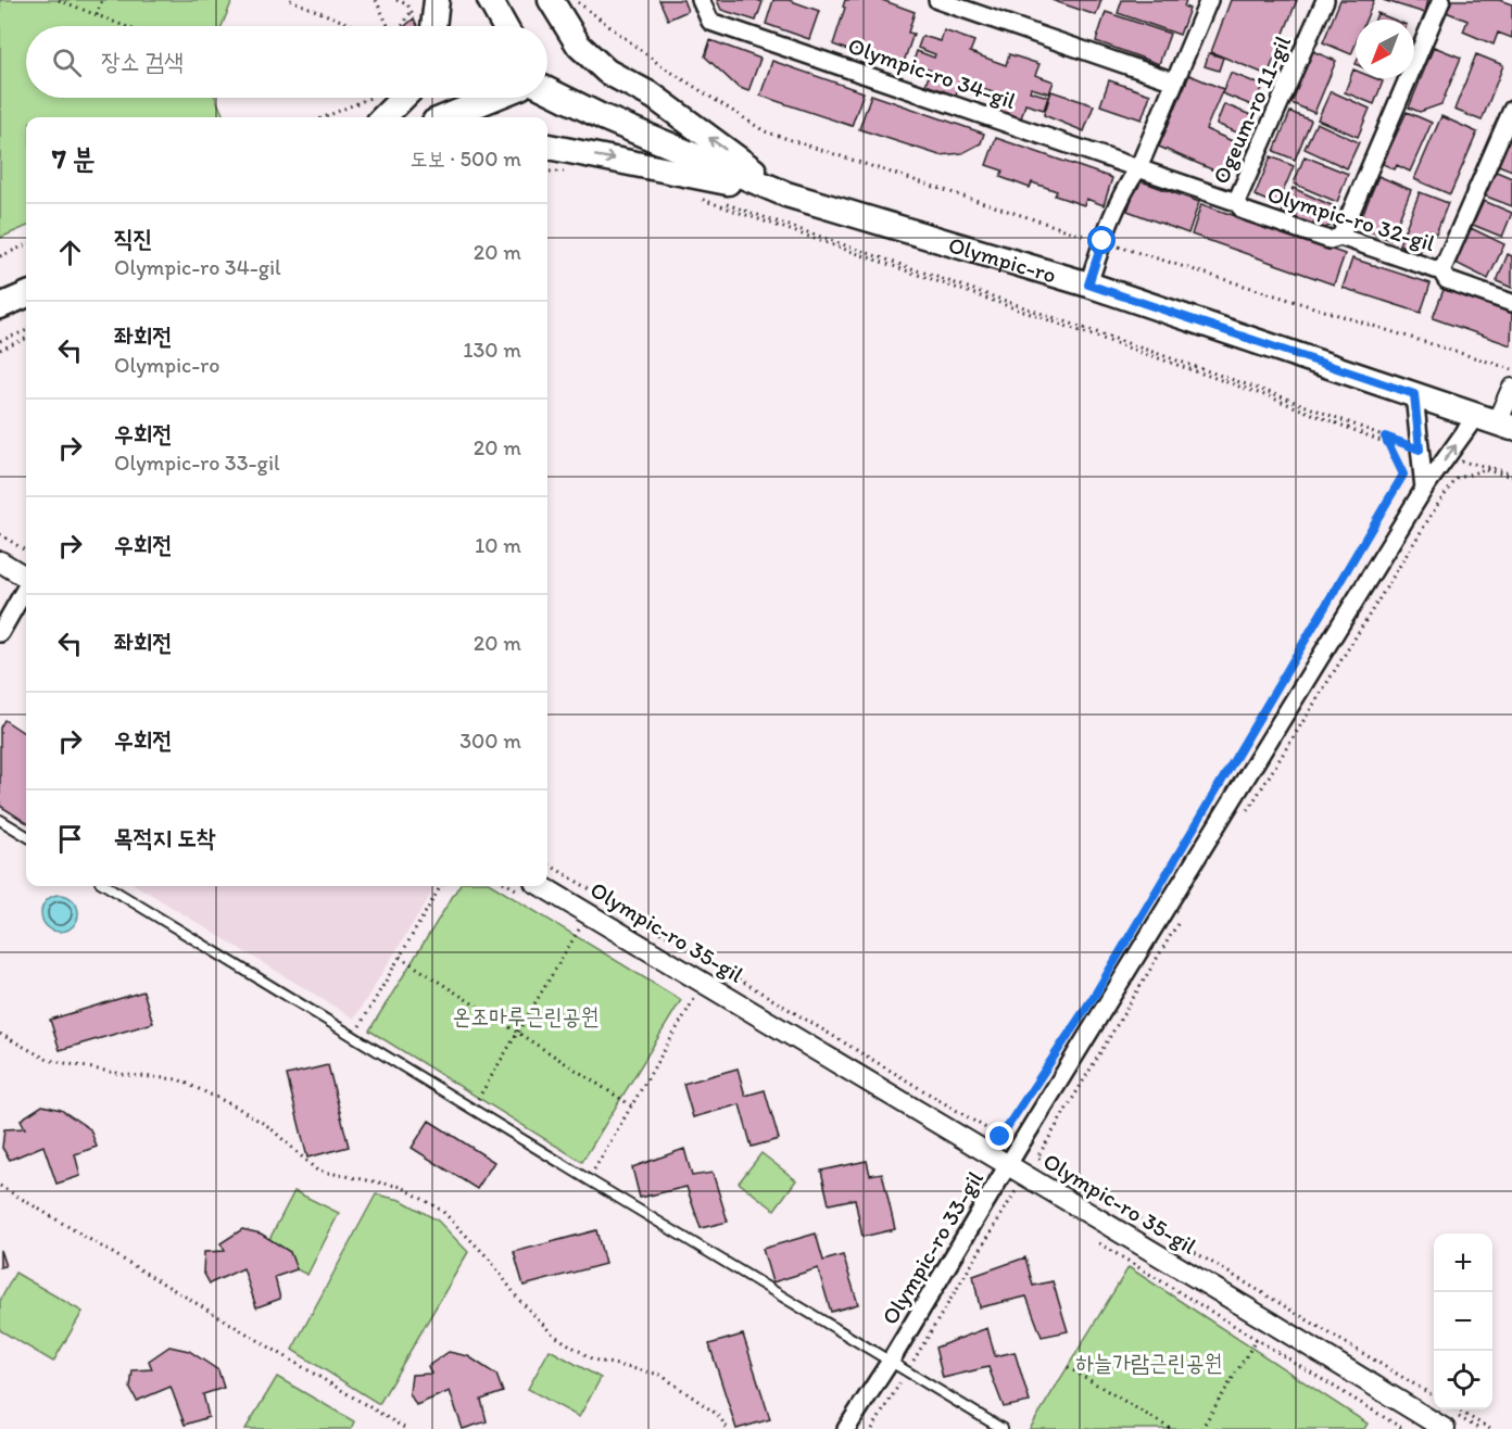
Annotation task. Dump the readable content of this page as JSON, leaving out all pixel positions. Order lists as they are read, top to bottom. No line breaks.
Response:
{"streets":{"main road":["Olympic-ro"],"street":["Olympic-ro 34-gil","Ogeum-ro 11-gil","Olympic-ro 32-gil","Olympic-ro 35-gil","Olympic-ro 33-gil"]},"crossings":[["Olympic-ro 34-gil","Olympic-ro 32-gil"],["Ogeum-ro 11-gil","Olympic-ro 32-gil"],["Olympic-ro","Olympic-ro 33-gil"],["Olympic-ro 35-gil","Olympic-ro 33-gil"]],"parks":["온조마루근린공원","하늘가람근린공원"],"north":"bottom left","page":{"search":"장소 검색","heading":["7 분","도보 · 500 m"],"list":[["직진","Olympic-ro 34-gil","20 m"],["좌회전","Olympic-ro","130 m"],["우회전","Olympic-ro 33-gil","20 m"],["우회전","10 m"],["좌회전","20 m"],["우회전","300 m"],"목적지 도착"],"map_buttons":["+","−"]}}
